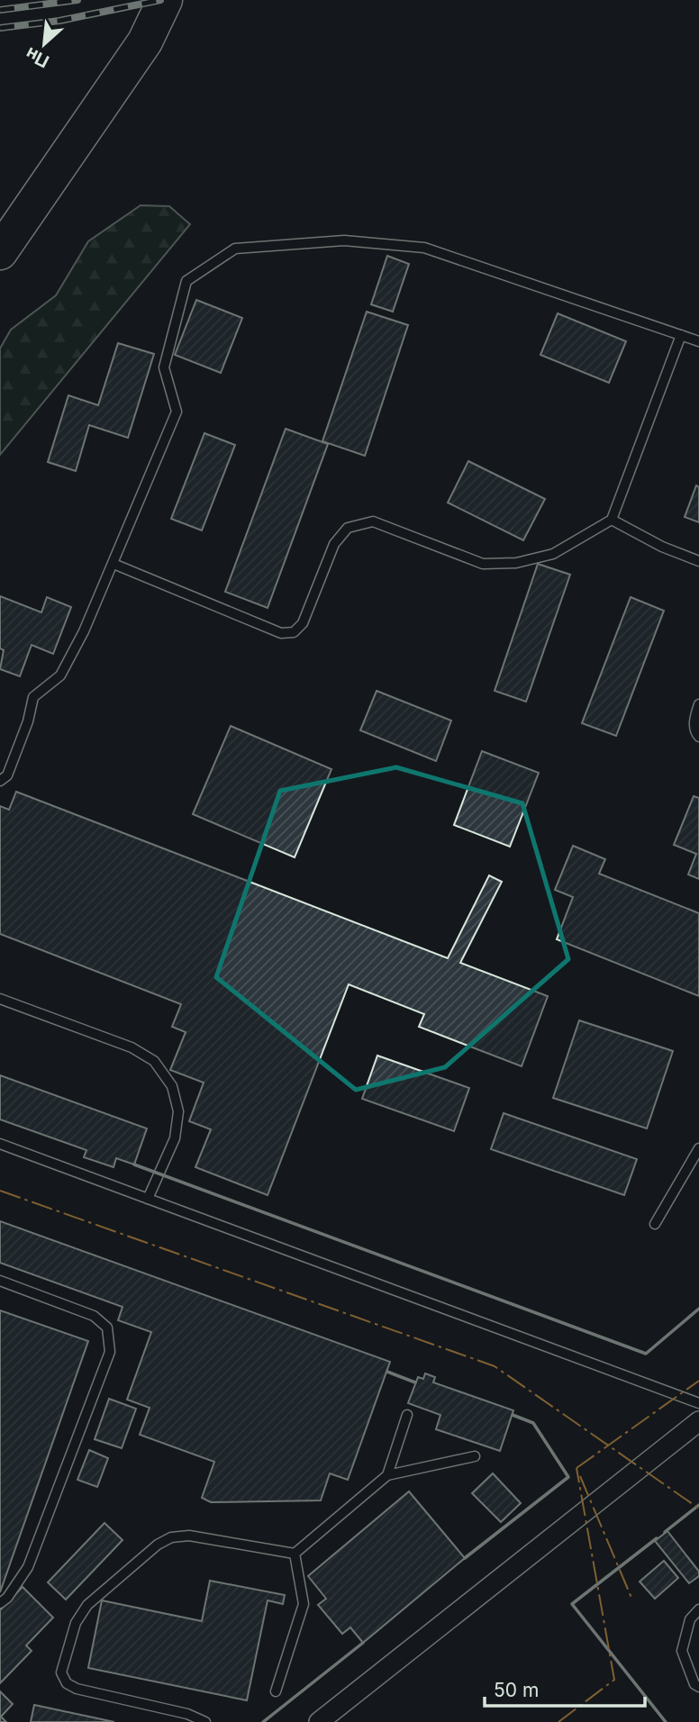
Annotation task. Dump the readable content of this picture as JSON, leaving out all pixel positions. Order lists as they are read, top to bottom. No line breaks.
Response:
{"scale_bar":"50 m","north":"bottom left"}
